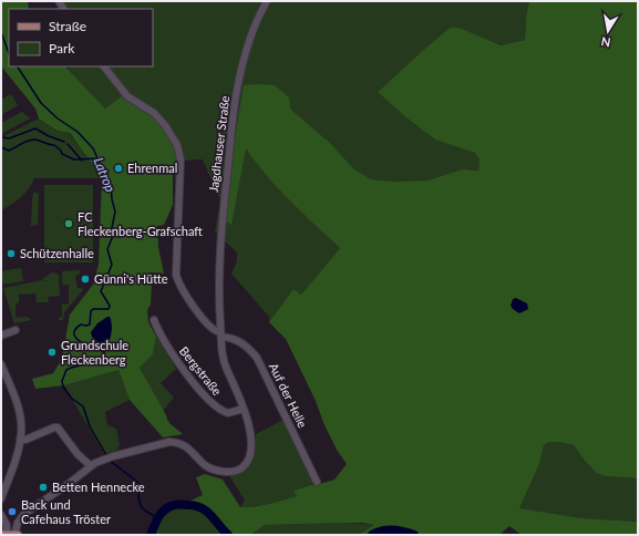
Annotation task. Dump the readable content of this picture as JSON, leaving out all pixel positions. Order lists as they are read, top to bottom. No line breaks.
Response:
{"streets":{"street":["Jagdhauser Straße","Bergstraße","Auf der Helle"]},"crossings":[["Jagdhauser Straße","Bergstraße"],["Jagdhauser Straße","Auf der Helle"]],"water":["Latrop"],"places":["Ehrenmal","FC Fleckenberg-Grafschaft","Schützenhalle","Günni's Hütte","Grundschule Fleckenberg","Betten Hennecke","Back und Cafehaus Tröster"],"legend":["Straße","Park"],"north":"bottom"}
